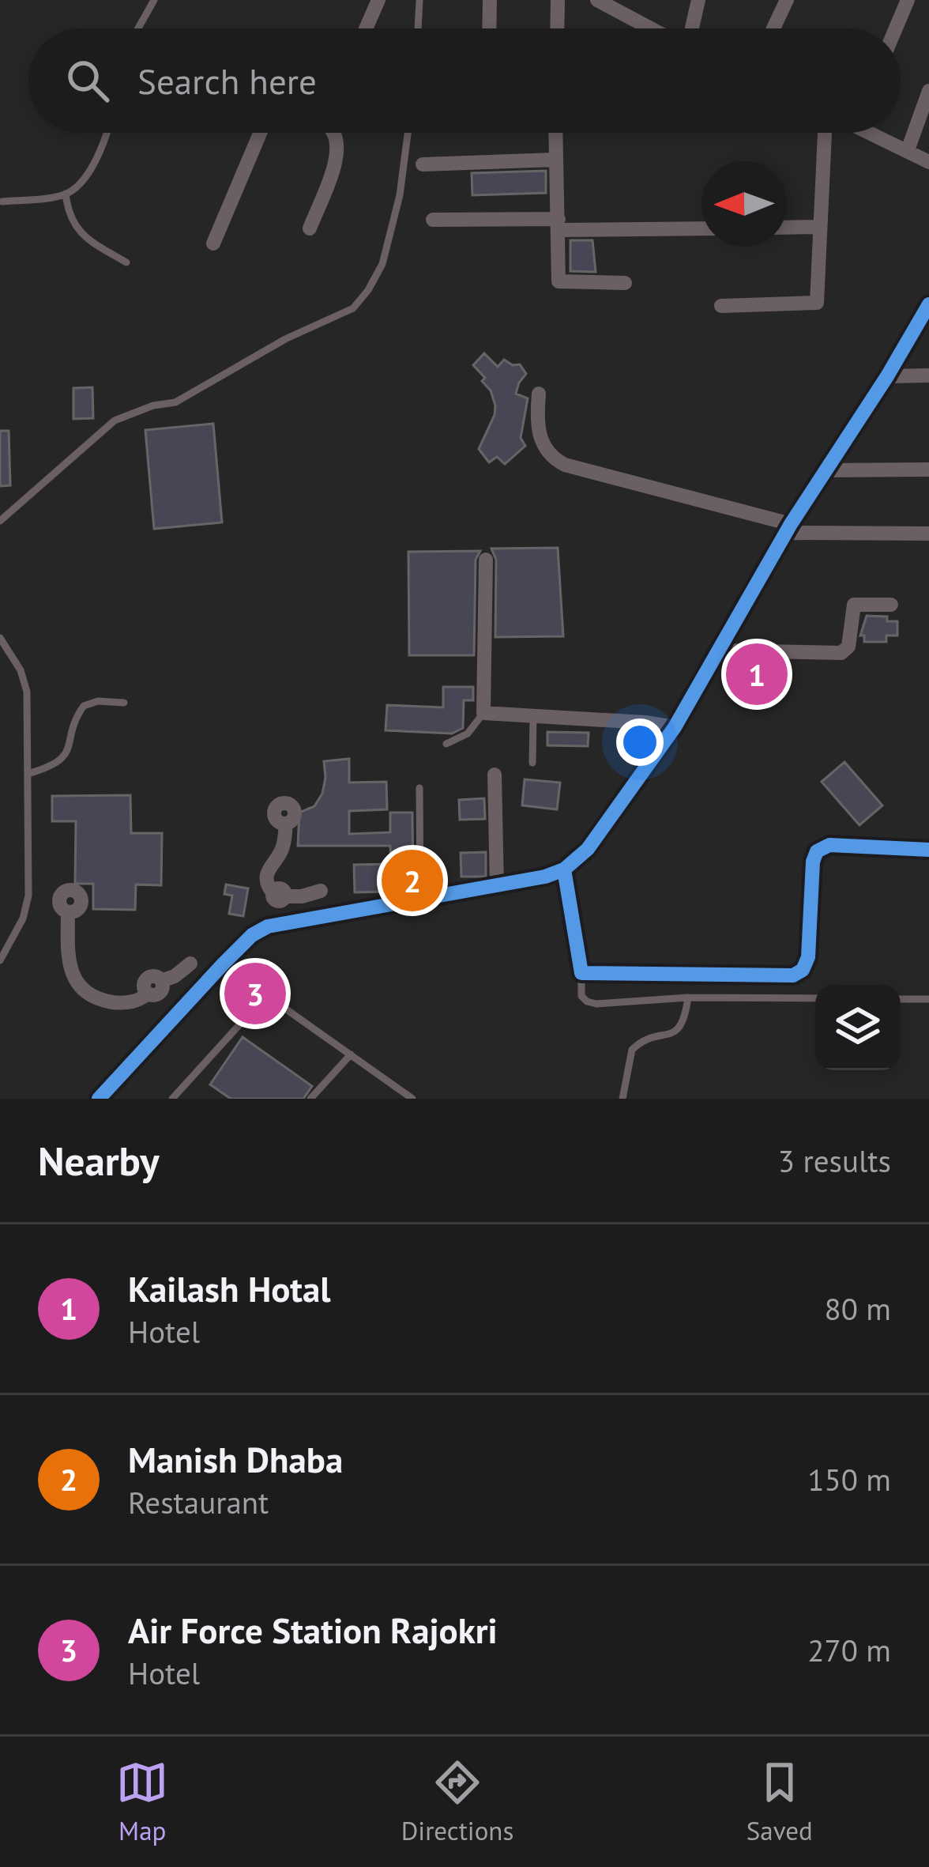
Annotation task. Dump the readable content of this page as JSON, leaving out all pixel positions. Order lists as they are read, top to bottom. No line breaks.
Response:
{"north":"left","page":{"search":"Search here","pins":["1","2","3"],"heading":["Nearby","3 results"],"list":[{"mark":"1","name":"Kailash Hotal","note":"Hotel","value":"80 m"},{"mark":"2","name":"Manish Dhaba","note":"Restaurant","value":"150 m"},{"mark":"3","name":"Air Force Station Rajokri","note":"Hotel","value":"270 m"}],"nav":["Map","Directions","Saved"]}}
